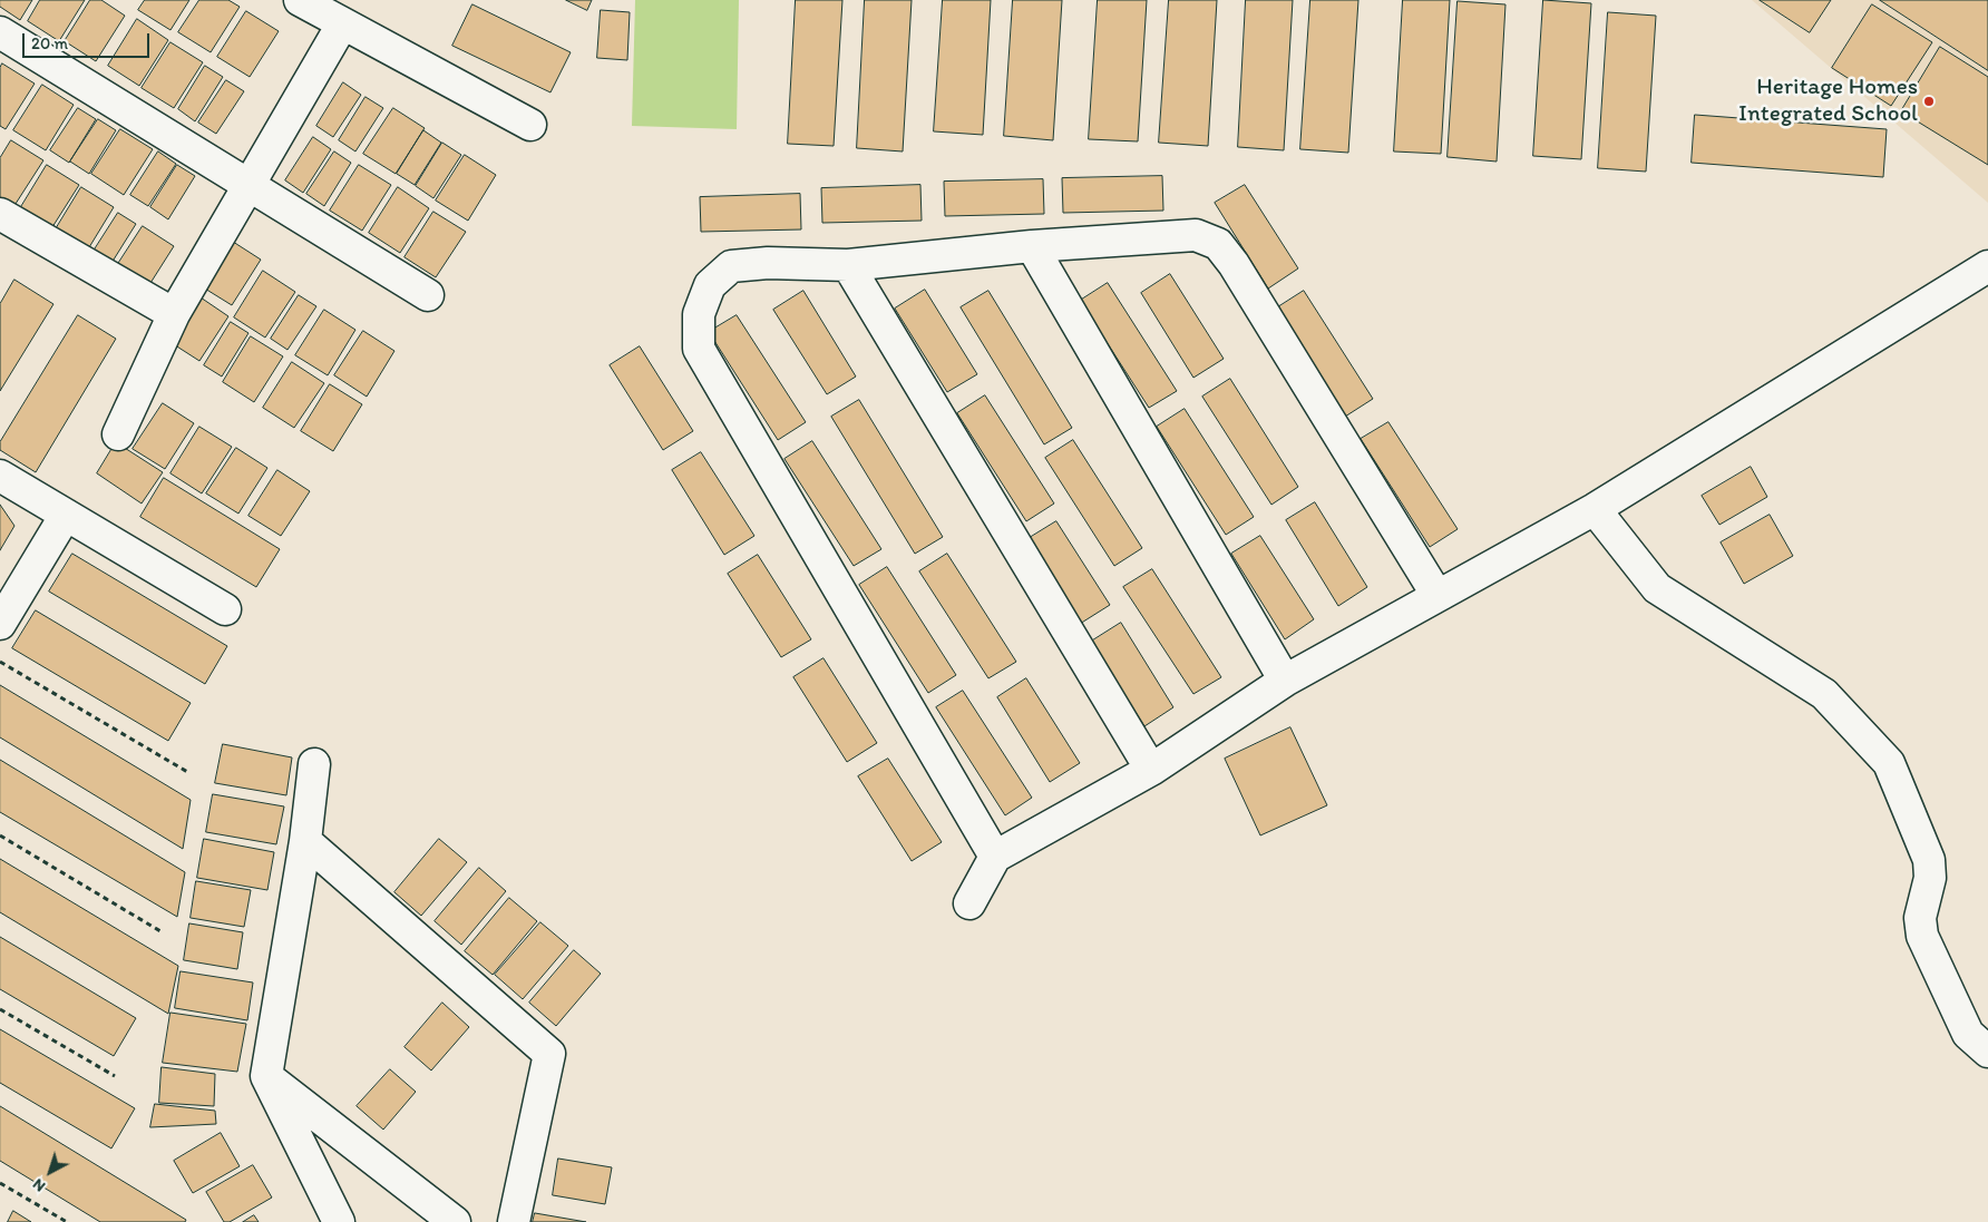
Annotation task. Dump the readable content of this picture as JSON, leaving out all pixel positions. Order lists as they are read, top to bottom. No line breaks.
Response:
{"places":["Heritage Homes Integrated School"],"scale_bar":"20 m","north":"bottom left"}
